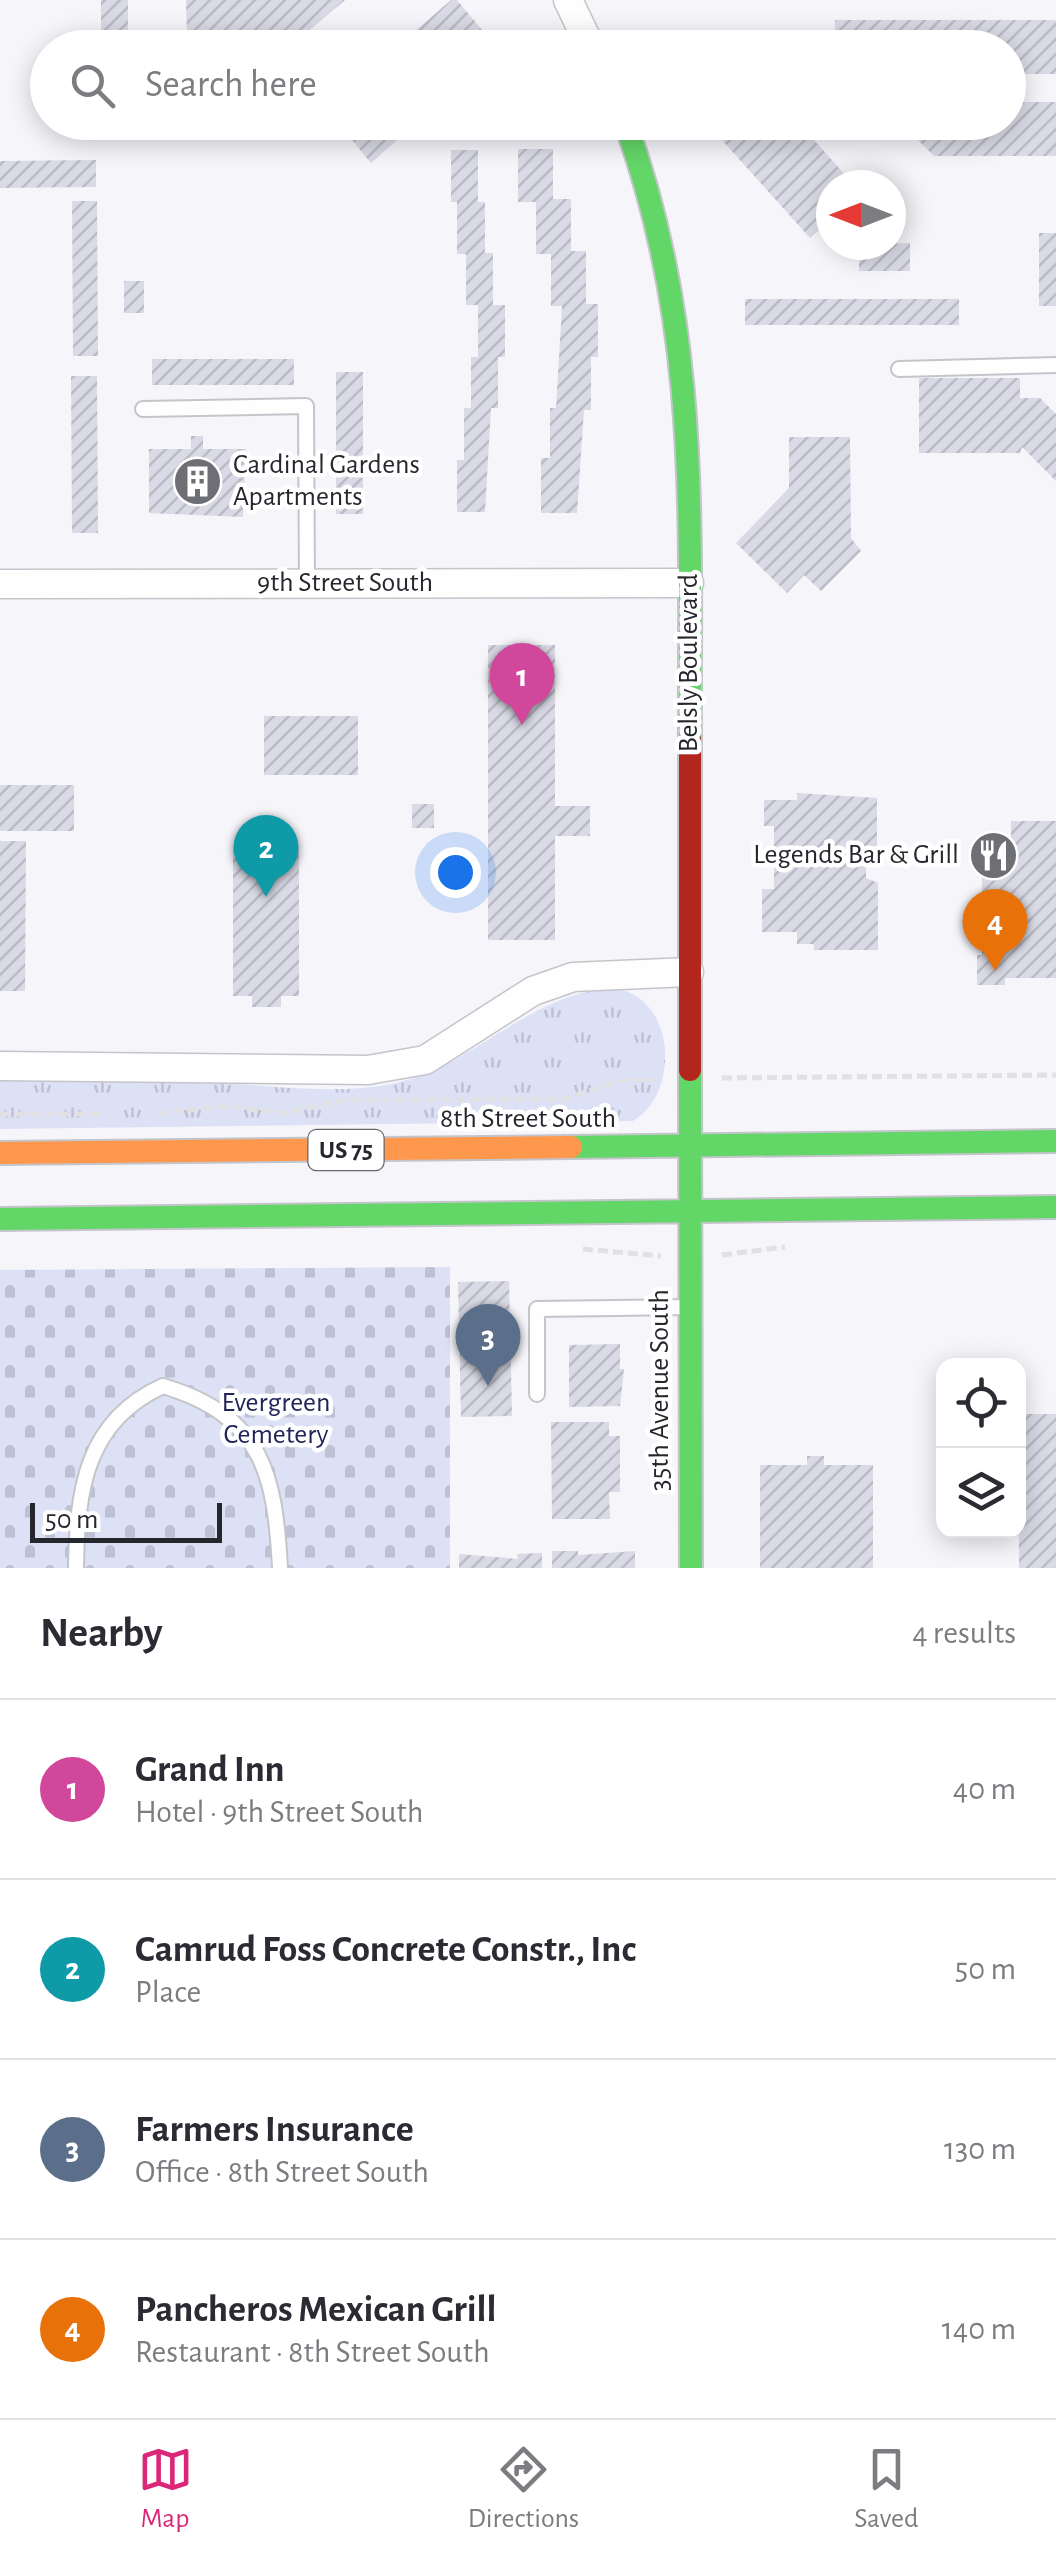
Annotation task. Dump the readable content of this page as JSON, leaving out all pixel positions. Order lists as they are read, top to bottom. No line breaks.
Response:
{"streets":{"main road":["Belsly Boulevard","8th Street South","US 75","35th Avenue South"],"street":["9th Street South"]},"crossings":[["9th Street South","Belsly Boulevard"],["Belsly Boulevard","8th Street South"],["Belsly Boulevard","35th Avenue South"]],"parks":["Evergreen Cemetery"],"places":{"building":["Cardinal Gardens Apartments"],"restaurant":["Legends Bar & Grill"]},"scale_bar":"50 m","north":"left","page":{"search":"Search here","pins":["1","2","4","3"],"scale":"50 m","heading":["Nearby","4 results"],"list":[{"mark":"1","name":"Grand Inn","note":"Hotel · 9th Street South","value":"40 m"},{"mark":"2","name":"Camrud Foss Concrete Constr., Inc","note":"Place","value":"50 m"},{"mark":"3","name":"Farmers Insurance","note":"Office · 8th Street South","value":"130 m"},{"mark":"4","name":"Pancheros Mexican Grill","note":"Restaurant · 8th Street South","value":"140 m"}],"nav":["Map","Directions","Saved"]}}
